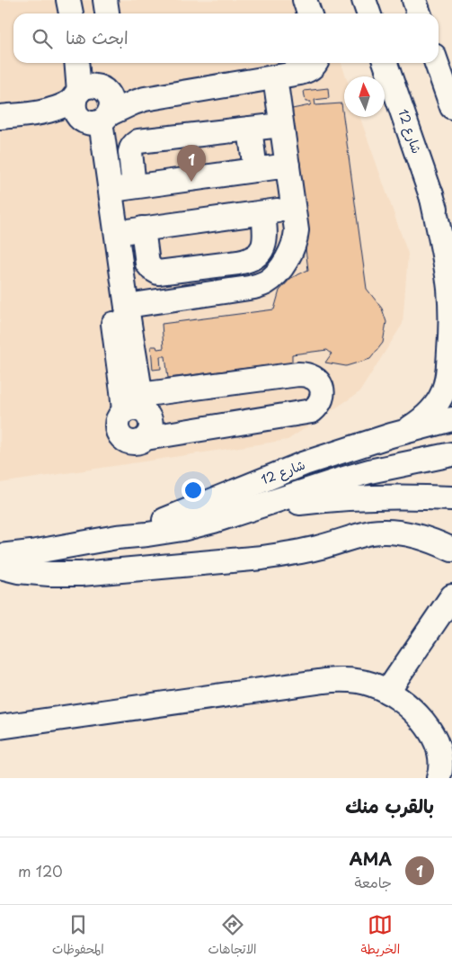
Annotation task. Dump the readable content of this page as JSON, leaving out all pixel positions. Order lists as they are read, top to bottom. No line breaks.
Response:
{"streets":{"street":["شارع 12"]},"north":"top","page":{"search":"ابحث هنا","pins":"1","heading":"بالقرب منك","list":[{"mark":"1","name":"AMA","note":"جامعة","value":"120 m"}],"nav":["الخريطة","الاتجاهات","المحفوظات"]}}
